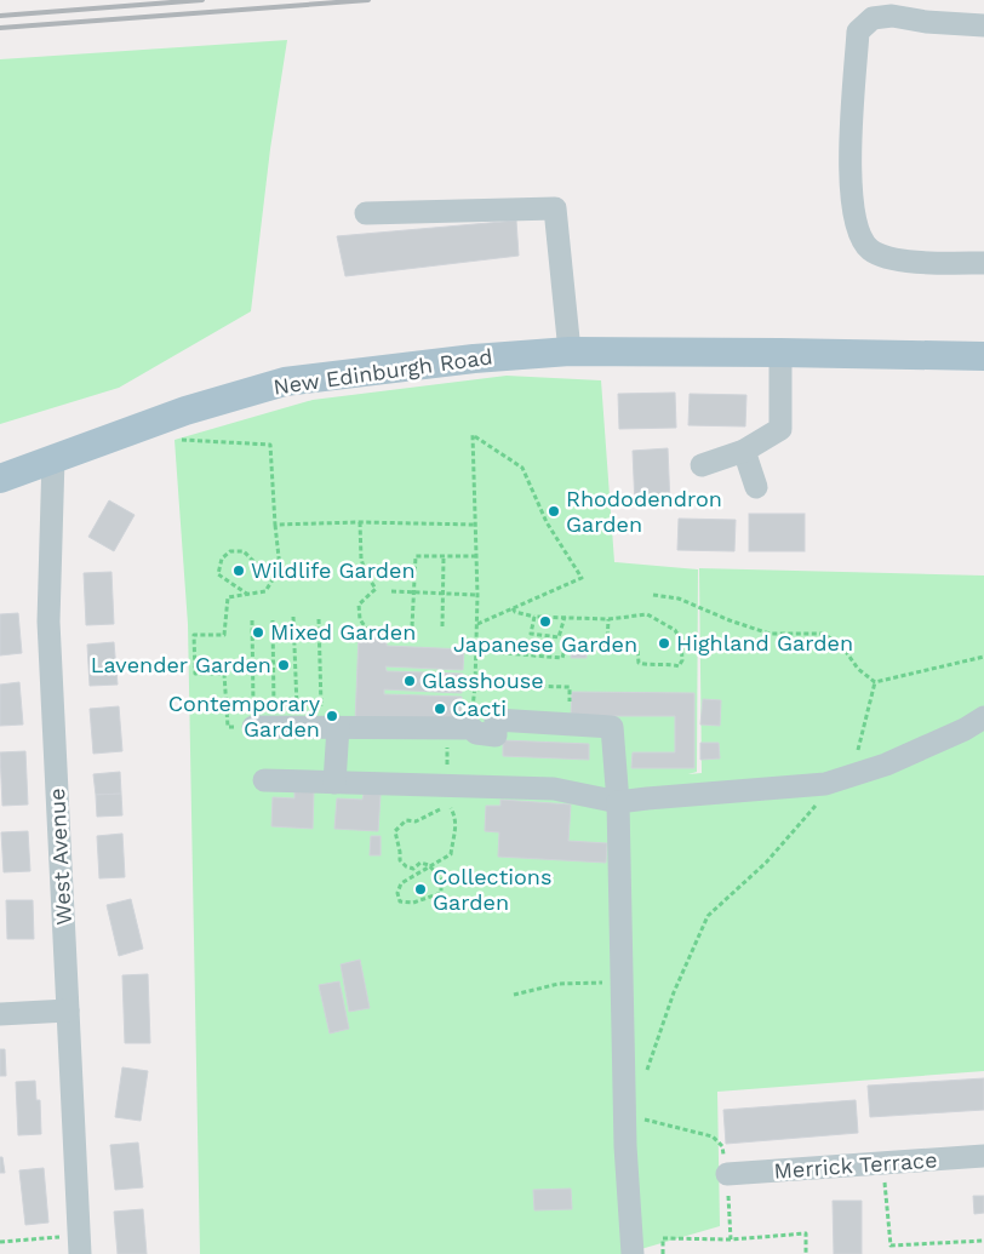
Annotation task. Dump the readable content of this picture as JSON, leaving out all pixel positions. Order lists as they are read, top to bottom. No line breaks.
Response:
{"streets":{"main road":["New Edinburgh Road"],"street":["West Avenue","Merrick Terrace"]},"crossings":[["New Edinburgh Road","West Avenue"]],"places":["Rhododendron Garden","Wildlife Garden","Japanese Garden","Mixed Garden","Highland Garden","Lavender Garden","Glasshouse","Cacti","Contemporary Garden","Collections Garden"]}
